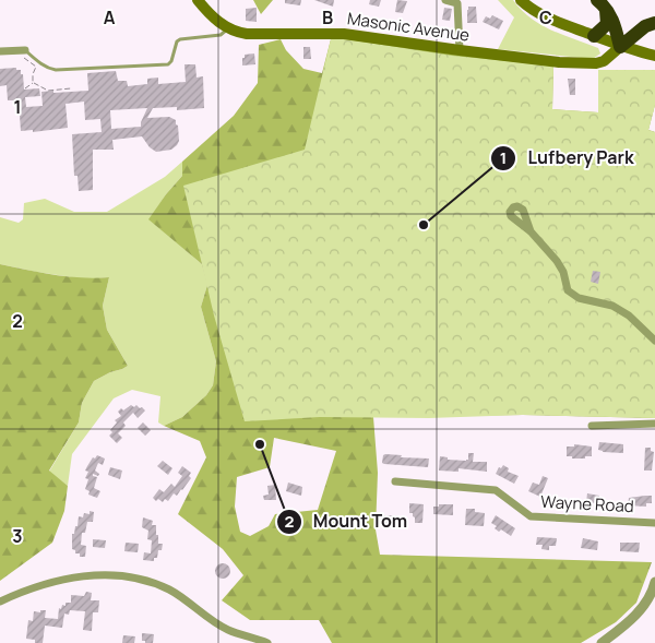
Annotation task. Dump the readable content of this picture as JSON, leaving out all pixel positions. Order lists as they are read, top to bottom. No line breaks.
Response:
{"streets":{"main road":["Masonic Avenue"],"street":["Wayne Road"]},"places":["Lufbery Park","Mount Tom"],"grid":{"columns":["A","B","C"],"rows":["1","2","3"]}}
